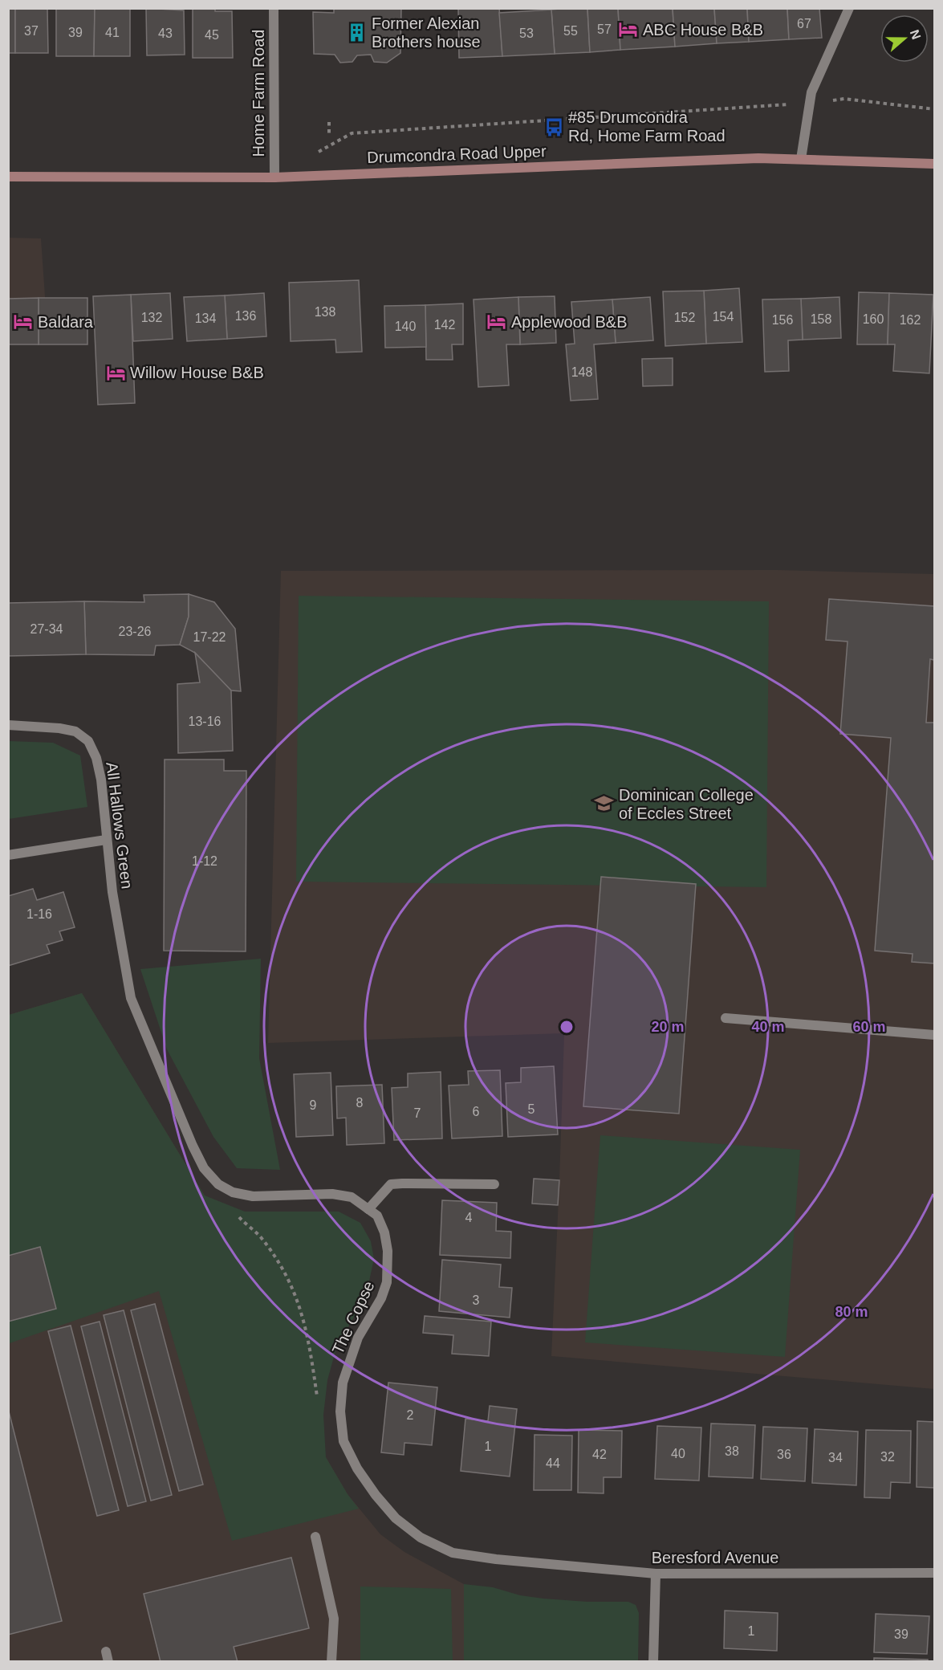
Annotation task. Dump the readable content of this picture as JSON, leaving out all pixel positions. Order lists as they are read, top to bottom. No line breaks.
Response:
{"streets":{"main road":["Drumcondra Road Upper"],"street":["Home Farm Road","All Hallows Green","The Copse","Beresford Avenue"]},"crossings":[["Home Farm Road","Drumcondra Road Upper"],["All Hallows Green","The Copse"],["The Copse","Beresford Avenue"]],"places":{"hotel":["ABC House B&B","Baldara","Applewood B&B","Willow House B&B"],"building":["Former Alexian Brothers house"],"bus stop":["#85 Drumcondra Rd, Home Farm Road"],"school or university":["Dominican College of Eccles Street"]},"house_numbers":["67","57","37","55","39","41","43","53","45","138","136","154","132","152","134","158","160","156","162","142","140","148","27-34","23-26","17-22","13-16","1-12","1-16","8","9","5","6","7","4","3","2","1","38","40","42","36","32","34","44","1","39"],"north":"right","rings":["20 m","40 m","60 m","80 m"]}
